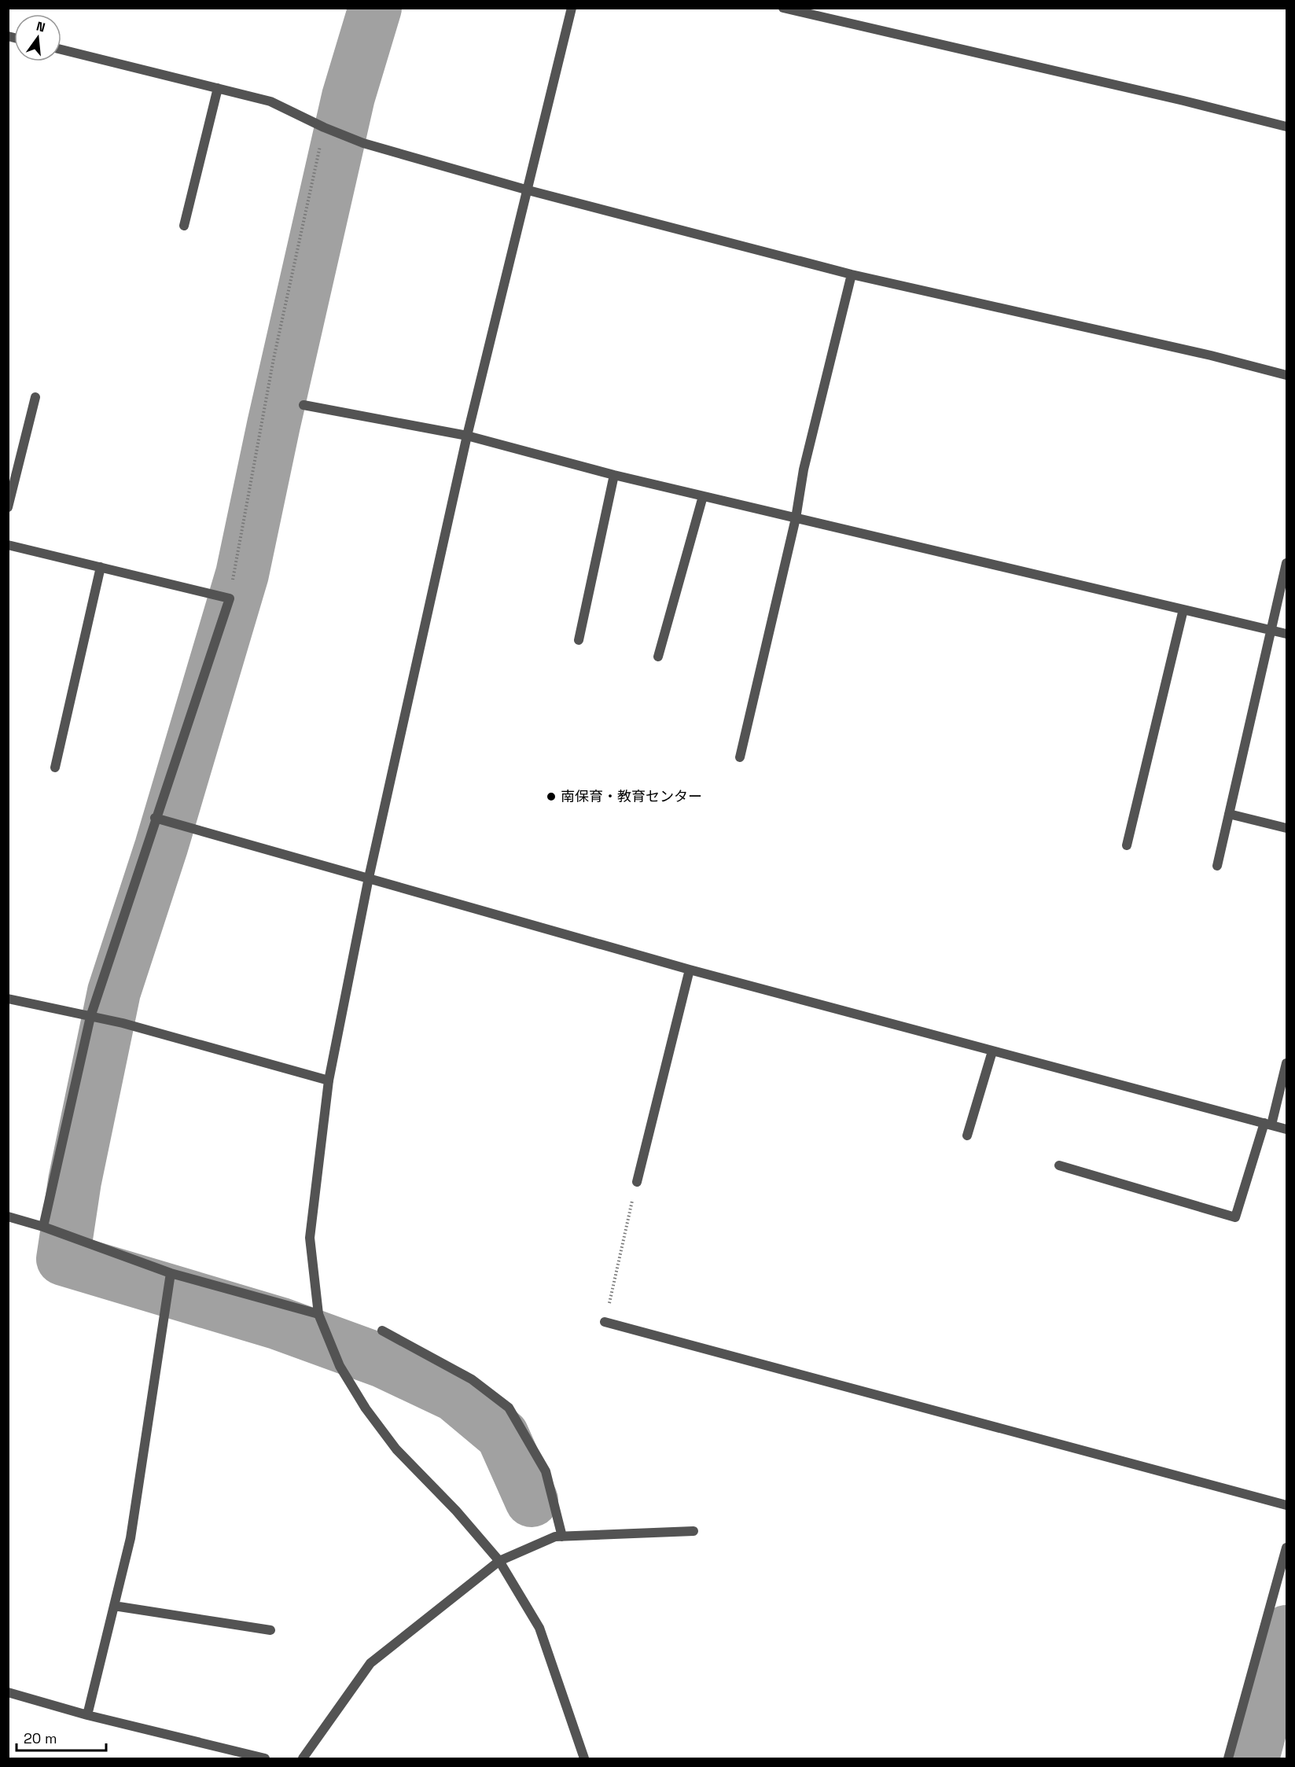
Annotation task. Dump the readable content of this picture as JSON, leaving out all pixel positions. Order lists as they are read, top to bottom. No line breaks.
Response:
{"places":["南保育・教育センター"],"scale_bar":"20 m","north":"top"}
